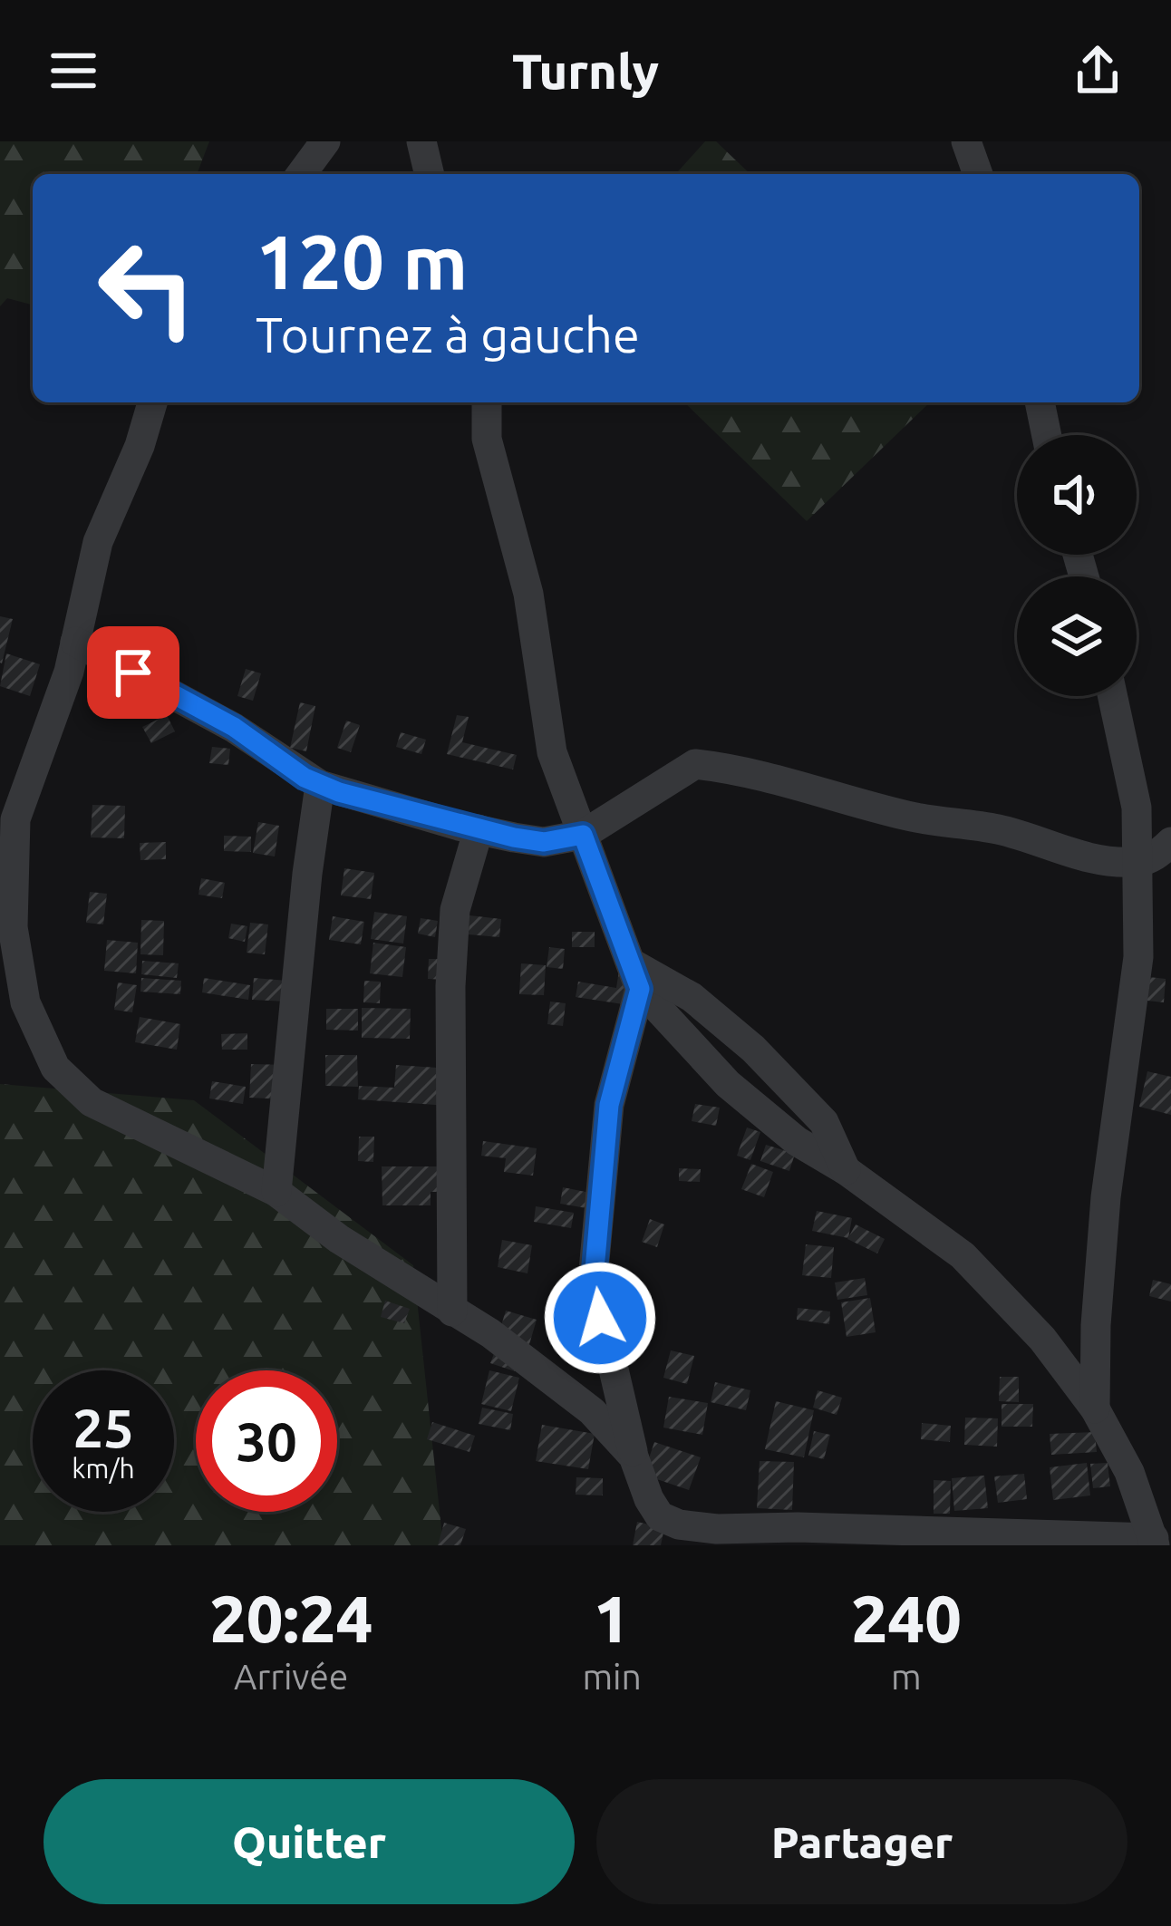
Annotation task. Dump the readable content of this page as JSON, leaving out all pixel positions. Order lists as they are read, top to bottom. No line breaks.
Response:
{"page":{"header":"Turnly","turn":["120 m","Tournez à gauche"],"speed":"25 km/h","limit":"30","eta":["20:24","Arrivée","1","min","240","m"],"buttons":["Quitter","Partager"]}}
